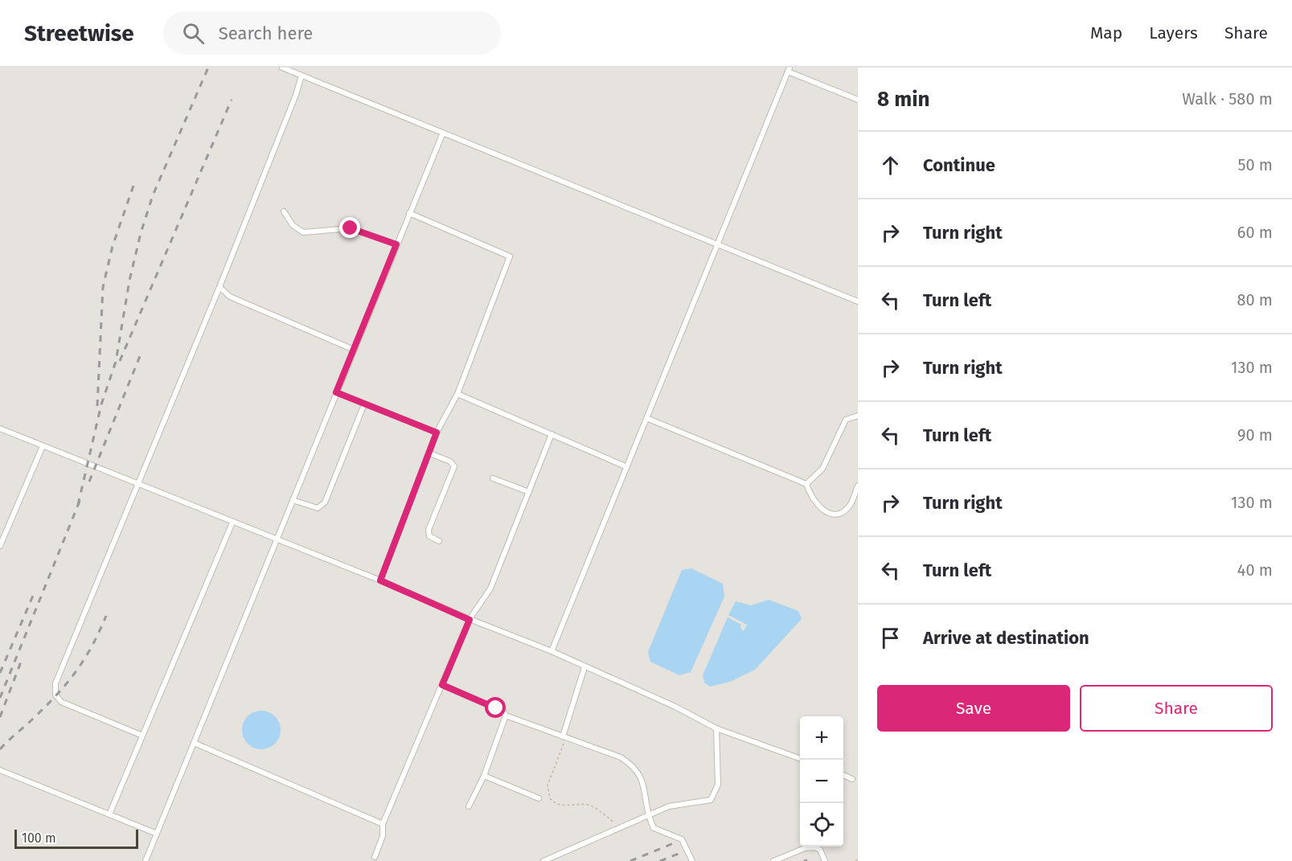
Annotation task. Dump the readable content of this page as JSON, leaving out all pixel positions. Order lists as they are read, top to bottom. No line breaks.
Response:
{"scale_bar":"100 m","page":{"header":"Streetwise","search":"Search here","nav":["Map","Layers","Share"],"heading":["8 min","Walk · 580 m"],"list":[["Continue","50 m"],["Turn right","60 m"],["Turn left","80 m"],["Turn right","130 m"],["Turn left","90 m"],["Turn right","130 m"],["Turn left","40 m"],"Arrive at destination"],"buttons":["Save","Share"],"map_buttons":["+","−"],"scale":"100 m"}}
